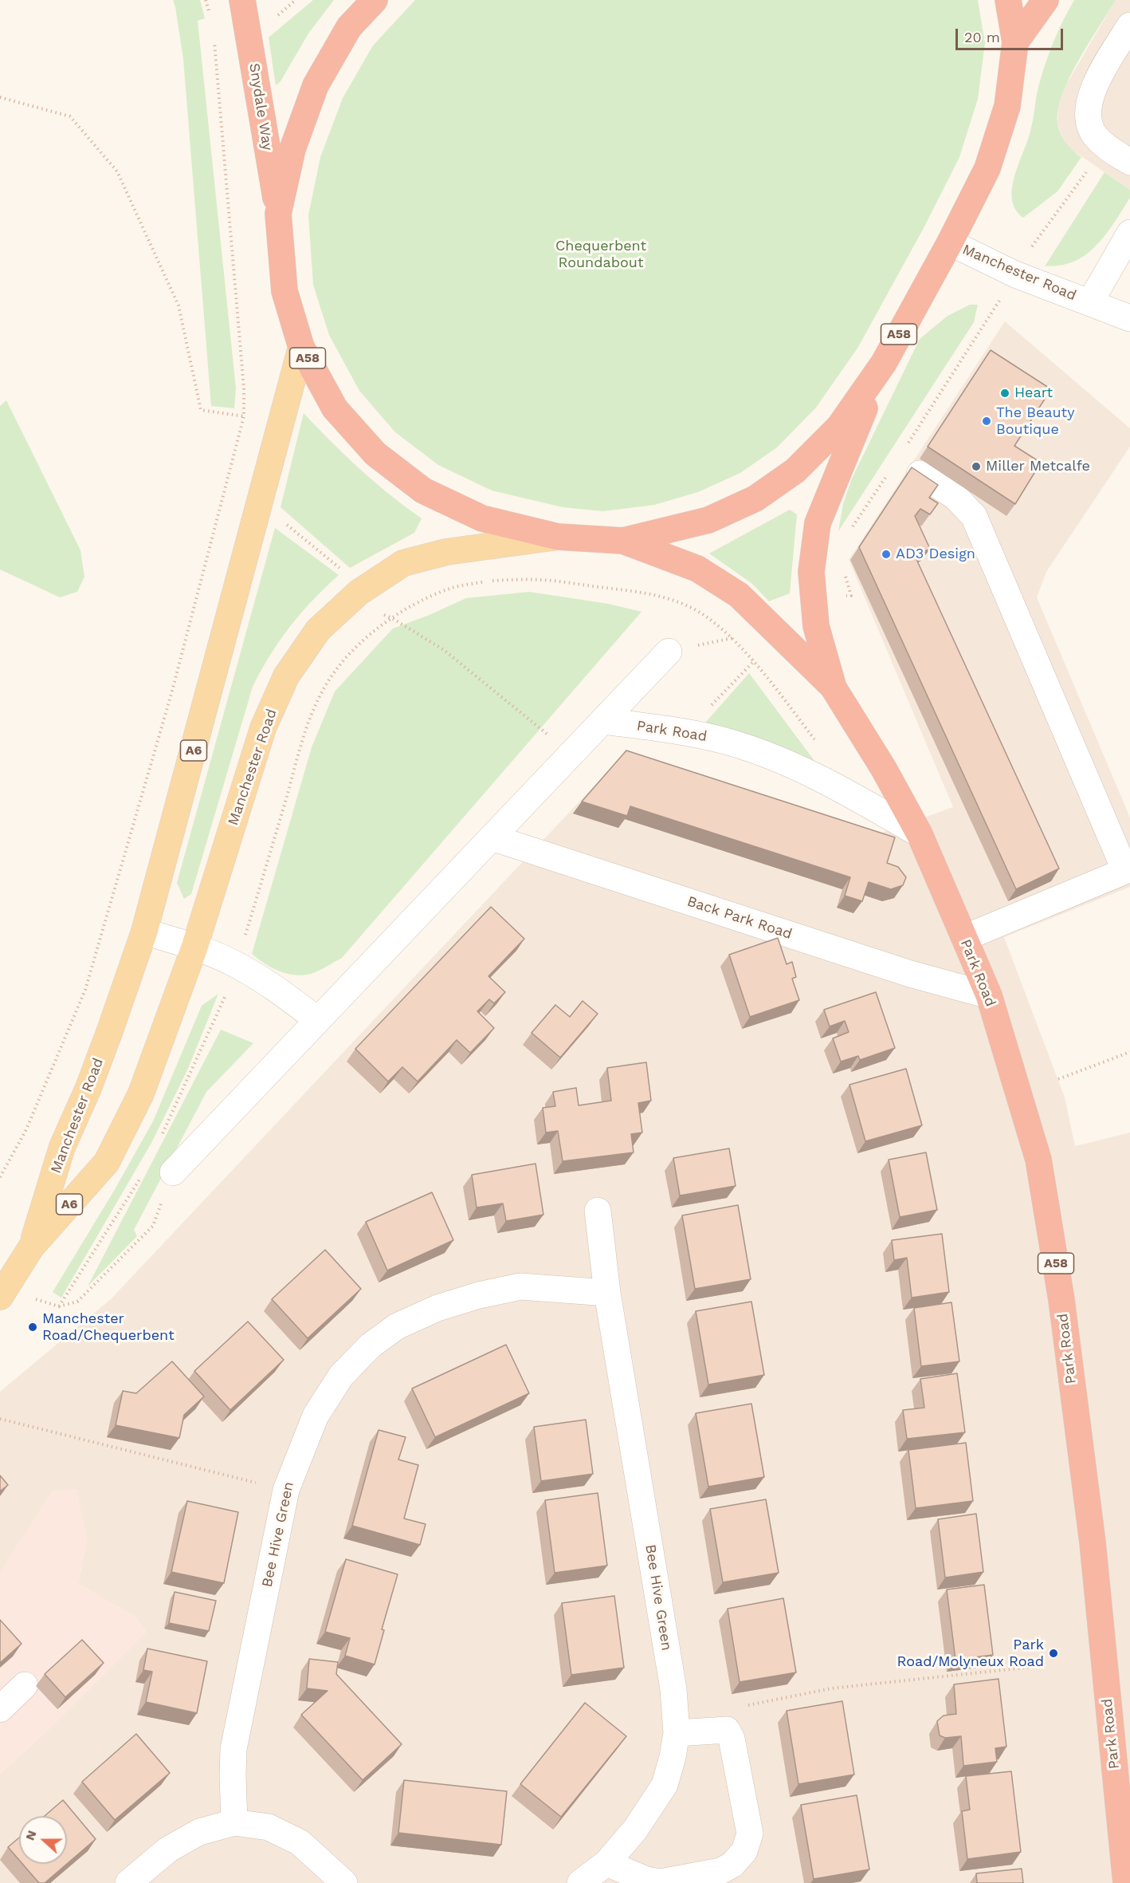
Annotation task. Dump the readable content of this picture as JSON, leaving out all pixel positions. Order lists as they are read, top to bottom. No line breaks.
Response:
{"streets":{"highway":["Snydale Way","A58","Park Road"],"main road":["Manchester Road","A6"],"street":["Back Park Road","Bee Hive Green"]},"crossings":[["Snydale Way","A58"],["Manchester Road","A58"],["A58","Park Road"],["Park Road","Back Park Road"]],"parks":["Chequerbent Roundabout"],"places":["Heart","The Beauty Boutique","Miller Metcalfe","AD3 Design","Manchester Road/Chequerbent","Park Road/Molyneux Road"],"scale_bar":"20 m","north":"left"}
